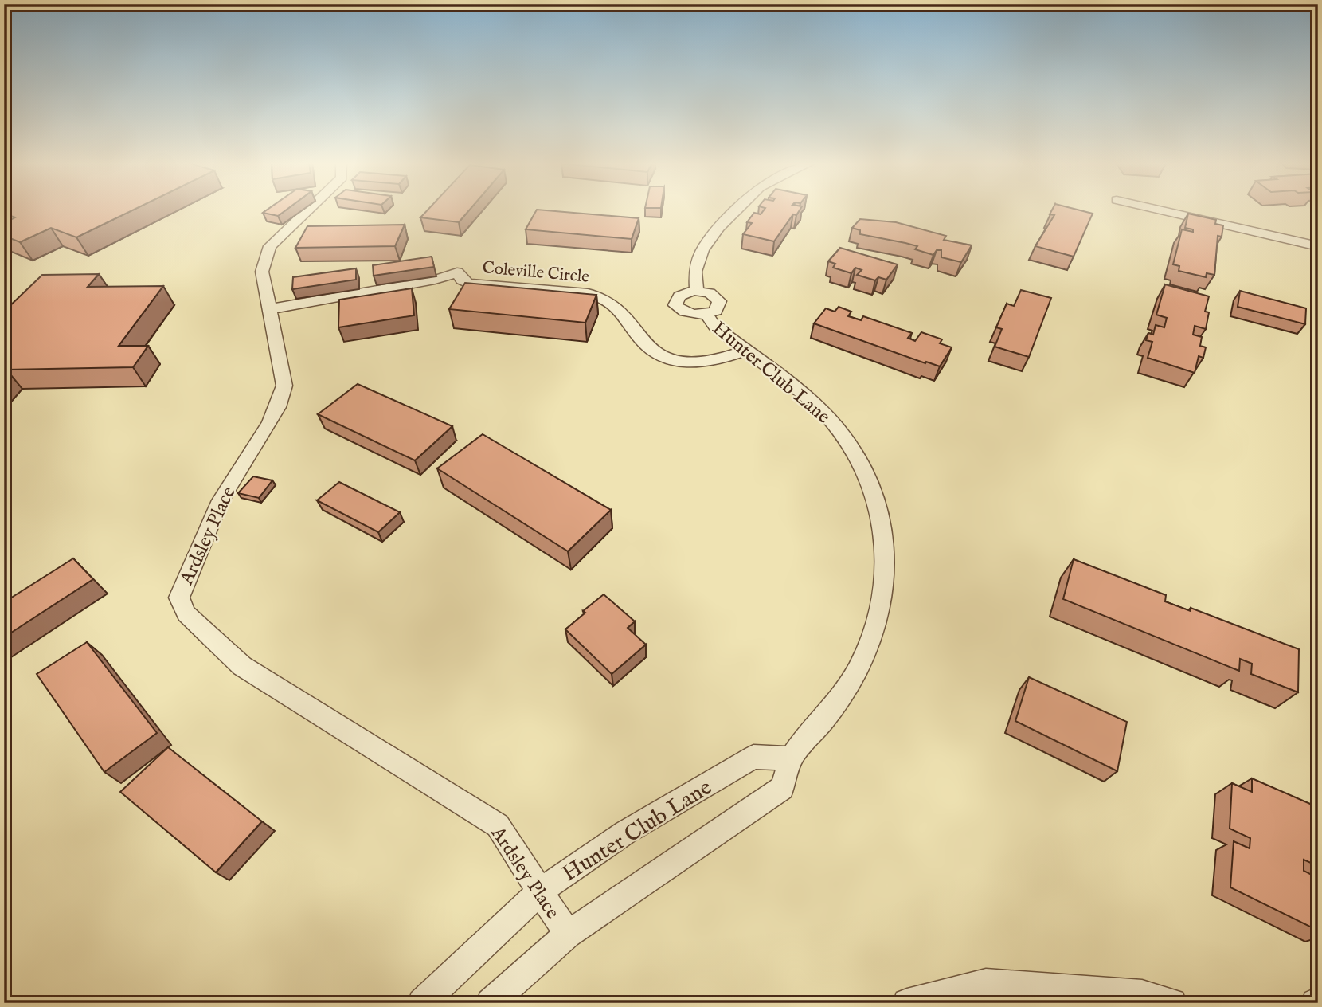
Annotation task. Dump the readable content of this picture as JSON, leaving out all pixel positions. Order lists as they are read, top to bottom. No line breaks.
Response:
{"streets":{"street":["Coleville Circle","Hunter Club Lane","Ardsley Place"]},"crossings":[["Coleville Circle","Hunter Club Lane"],["Coleville Circle","Ardsley Place"],["Hunter Club Lane","Ardsley Place"]]}
